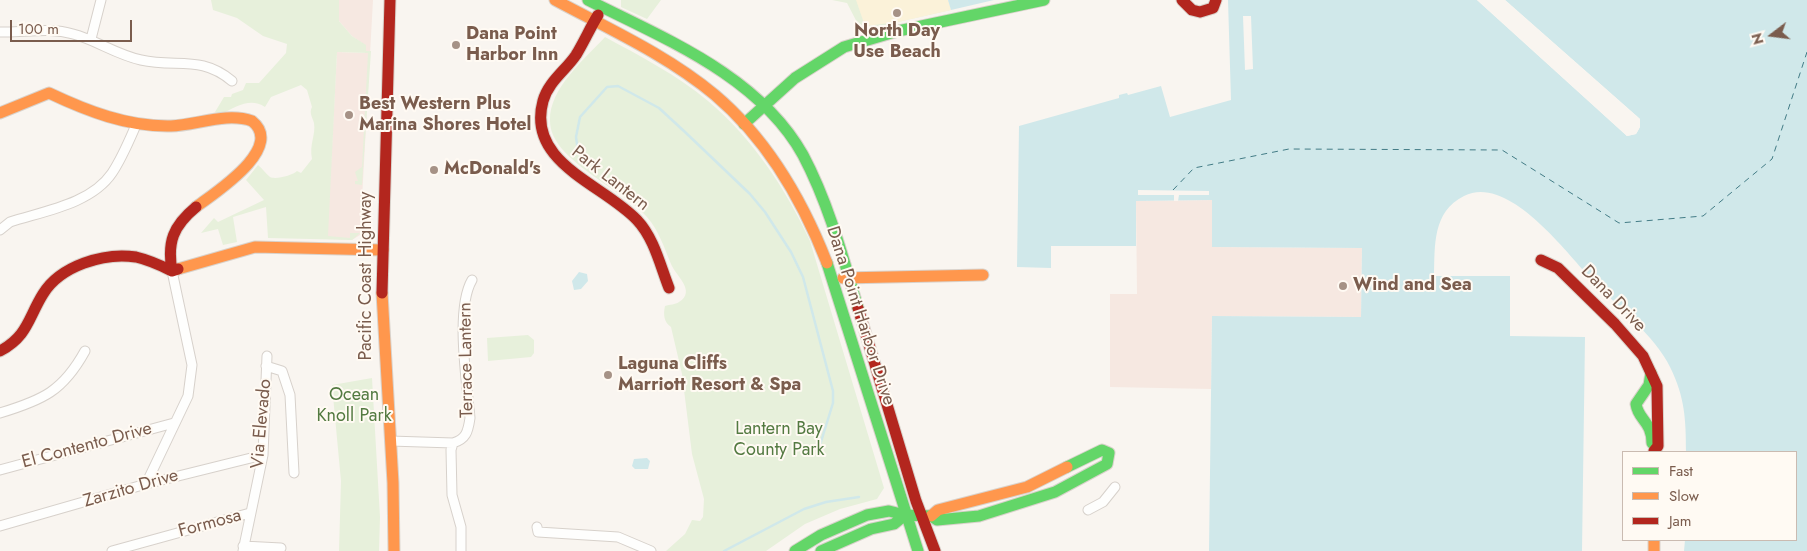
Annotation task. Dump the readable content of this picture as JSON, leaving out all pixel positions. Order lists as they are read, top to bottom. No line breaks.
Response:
{"streets":{"main road":["Park Lantern","Pacific Coast Highway","Dana Drive","Dana Point Harbor Drive"],"street":["Terrace Lantern","Via Elevado","El Contento Drive","Zarzito Drive","Formosa"]},"crossings":[["Park Lantern","Dana Point Harbor Drive"],["Via Elevado","Zarzito Drive"],["Via Elevado","Formosa"]],"parks":["Ocean Knoll Park","Lantern Bay County Park"],"places":["North Day Use Beach","Dana Point Harbor Inn","Best Western Plus Marina Shores Hotel","McDonald's","Wind and Sea","Laguna Cliffs Marriott Resort & Spa"],"legend":["Fast","Slow","Jam"],"scale_bar":"100 m","north":"left"}
